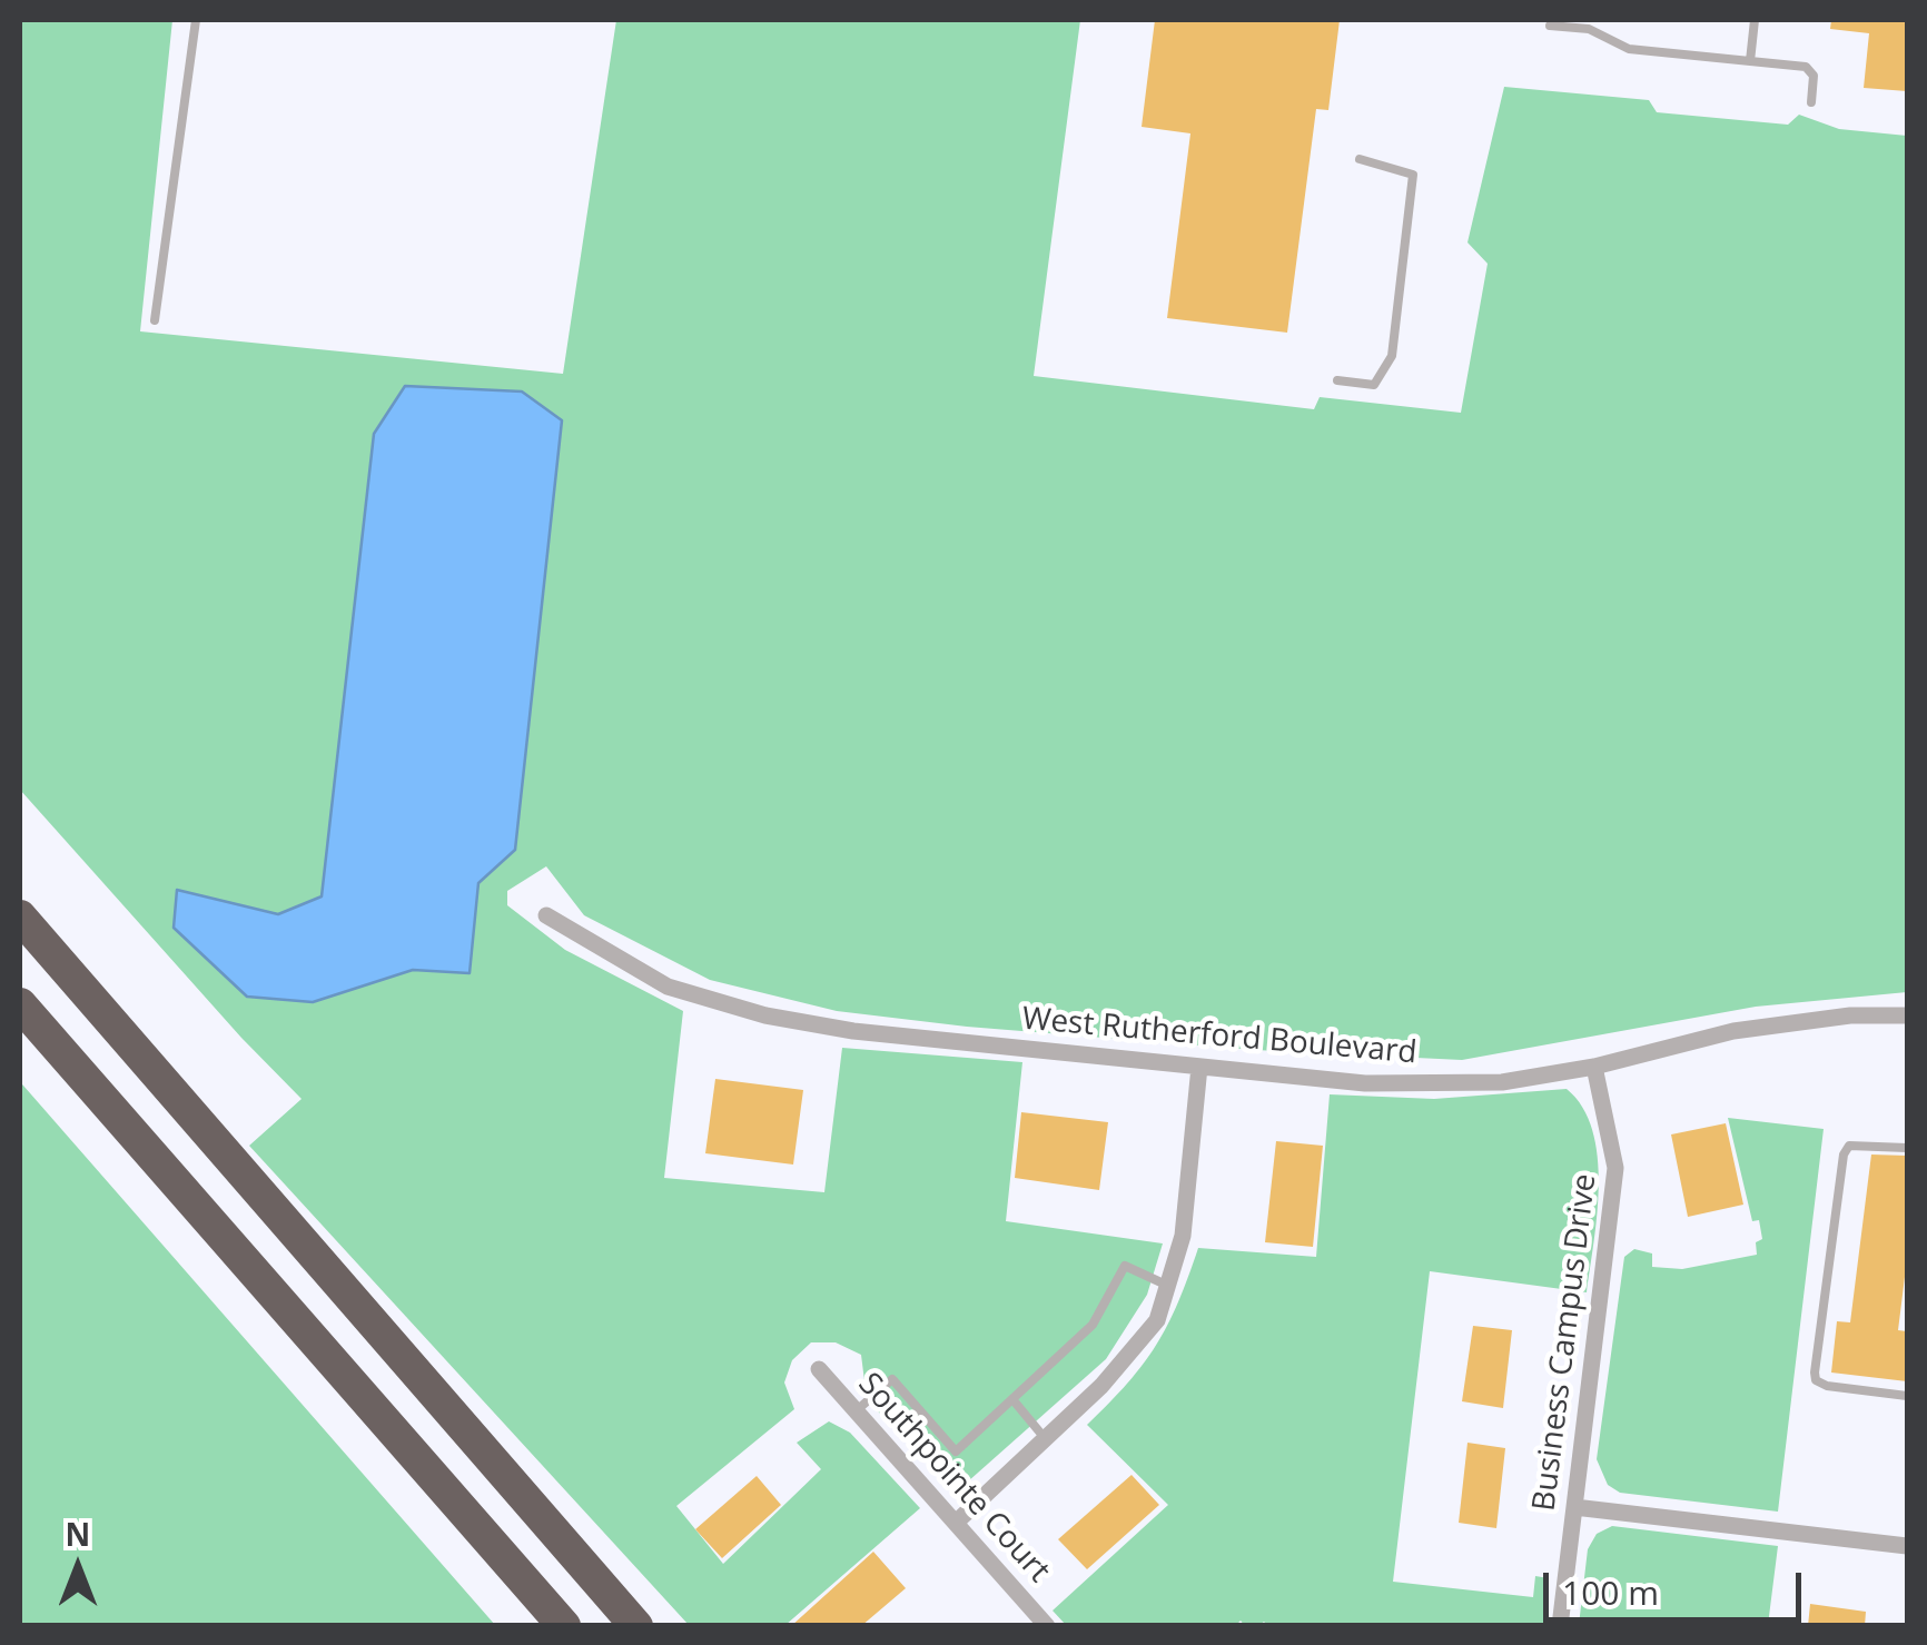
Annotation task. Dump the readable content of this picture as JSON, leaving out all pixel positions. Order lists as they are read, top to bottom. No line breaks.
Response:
{"streets":{"street":["West Rutherford Boulevard","Business Campus Drive","Southpointe Court"]},"crossings":[["West Rutherford Boulevard","Business Campus Drive"]],"scale_bar":"100 m","north":"top"}
